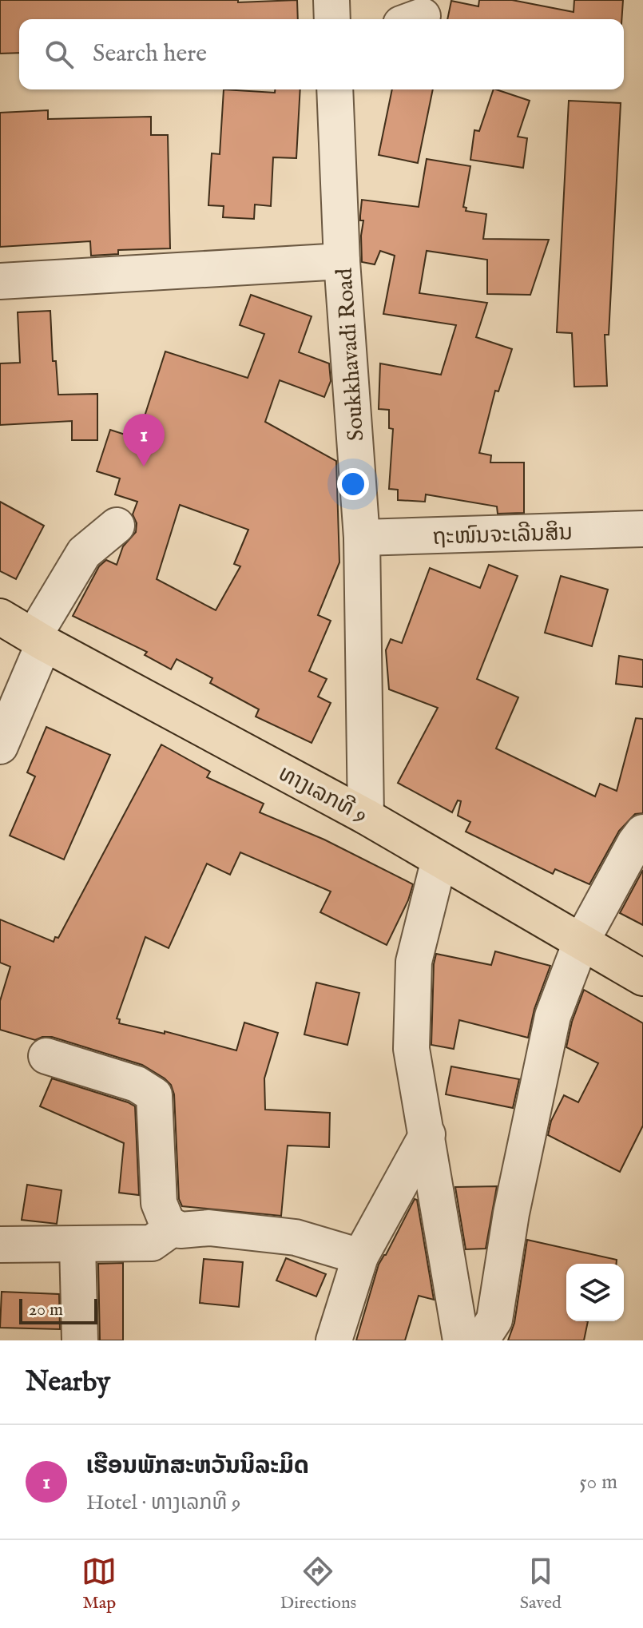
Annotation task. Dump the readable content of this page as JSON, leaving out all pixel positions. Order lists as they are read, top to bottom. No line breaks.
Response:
{"streets":{"main road":["ທາງເລກທີ 9"],"street":["Soukkhavadi Road","ຖະໜົນຈະເລີນສິນ"]},"crossings":[["Soukkhavadi Road","ຖະໜົນຈະເລີນສິນ"],["Soukkhavadi Road","ທາງເລກທີ 9"]],"scale_bar":"20 m","page":{"search":"Search here","pins":"1","scale":"20 m","heading":"Nearby","list":[{"mark":"1","name":"ເຮືອນພັກສະຫວັນນິລະມິດ","note":"Hotel · ທາງເລກທີ 9","value":"50 m"}],"nav":["Map","Directions","Saved"]}}
